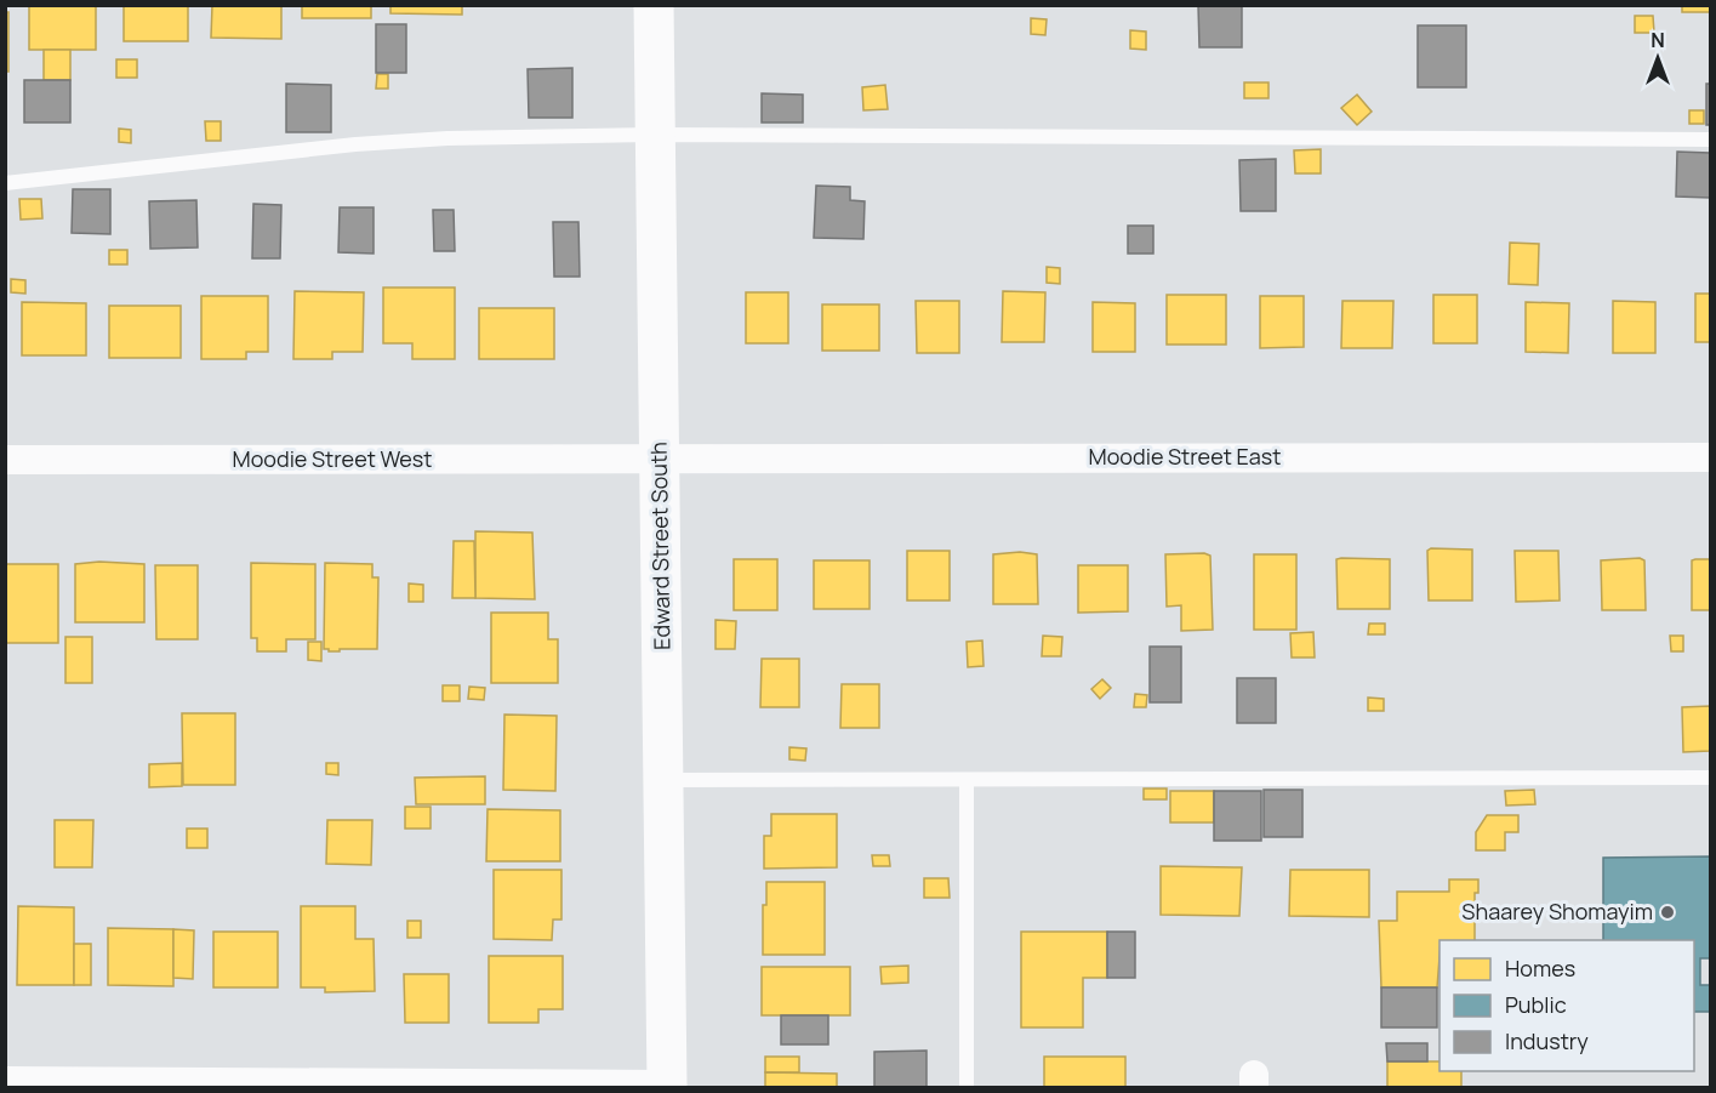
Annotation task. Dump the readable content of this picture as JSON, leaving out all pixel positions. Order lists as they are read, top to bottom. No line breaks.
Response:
{"streets":{"main road":["Edward Street South"],"street":["Moodie Street East","Moodie Street West"]},"crossings":[["Moodie Street East","Moodie Street West"],["Moodie Street East","Edward Street South"],["Moodie Street West","Edward Street South"]],"places":["Shaarey Shomayim"],"legend":["Homes","Public","Industry"],"north":"top"}
